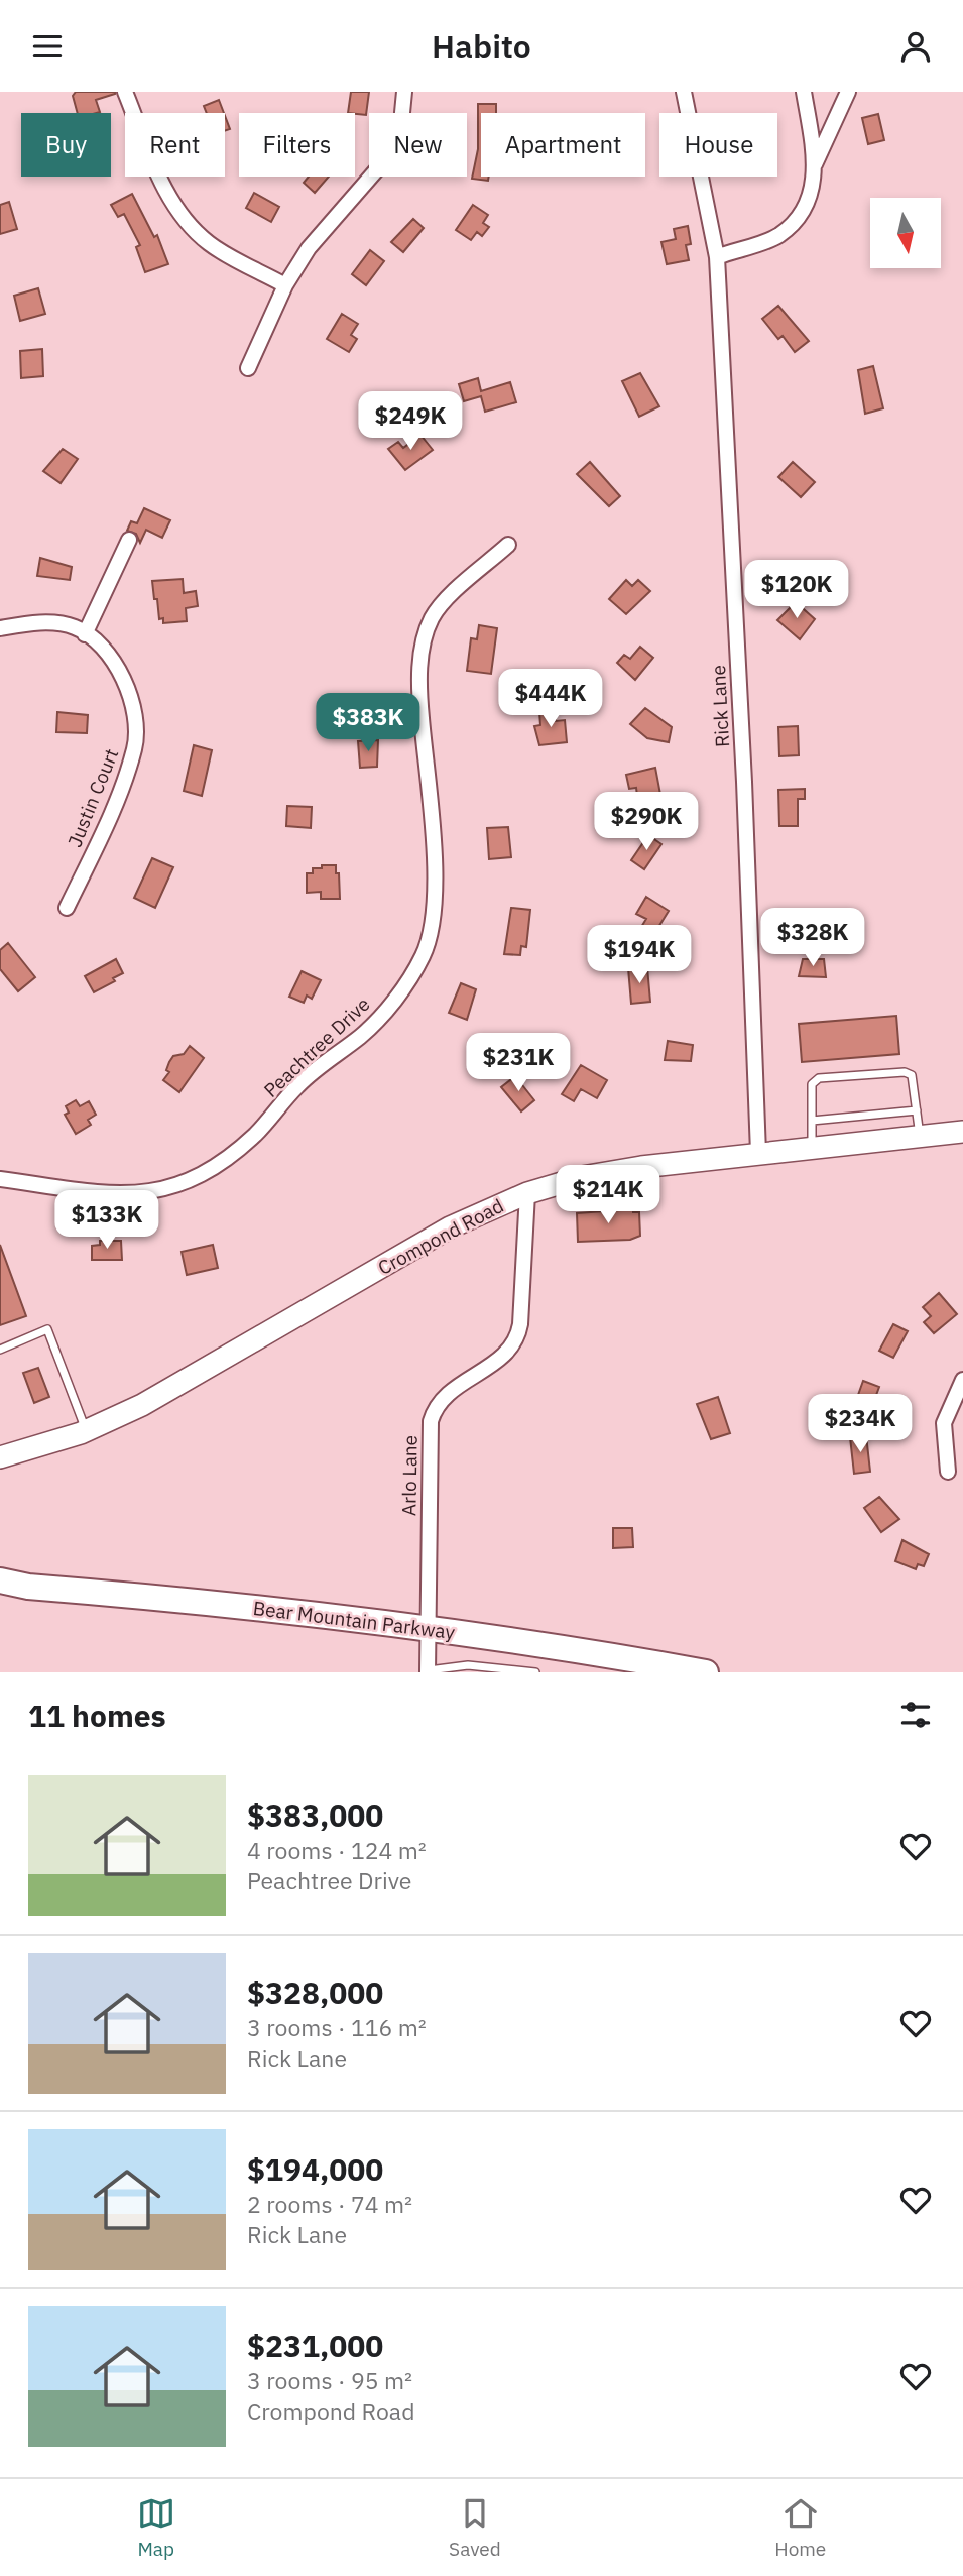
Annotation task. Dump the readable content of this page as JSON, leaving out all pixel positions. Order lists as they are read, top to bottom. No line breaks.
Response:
{"streets":{"highway":["Bear Mountain Parkway"],"main road":["Crompond Road"],"street":["Rick Lane","Justin Court","Peachtree Drive","Arlo Lane"]},"crossings":[["Rick Lane","Crompond Road"],["Crompond Road","Arlo Lane"],["Arlo Lane","Bear Mountain Parkway"]],"north":"bottom","page":{"header":"Habito","chip":["Buy","Rent","Filters","New","Apartment","House"],"price":["$249K","$120K","$444K","$383K","$290K","$328K","$194K","$231K","$214K","$133K","$234K"],"heading":"11 homes","list":[{"name":"$383,000","note":"4 rooms · 124 m² · Peachtree Drive"},{"name":"$328,000","note":"3 rooms · 116 m² · Rick Lane"},{"name":"$194,000","note":"2 rooms · 74 m² · Rick Lane"},{"name":"$231,000","note":"3 rooms · 95 m² · Crompond Road"}],"tabs":["Map","Saved","Home"]}}
